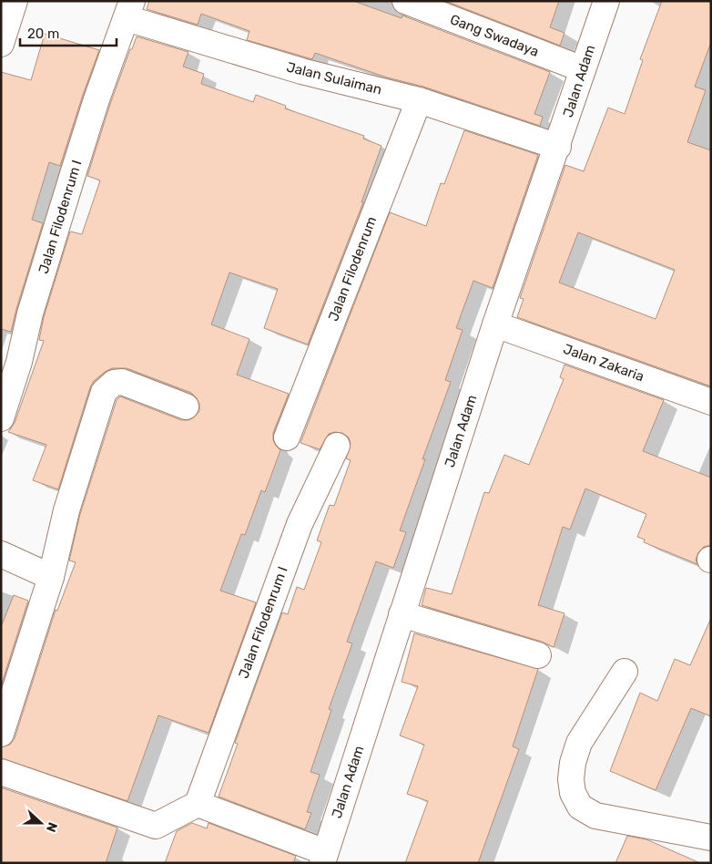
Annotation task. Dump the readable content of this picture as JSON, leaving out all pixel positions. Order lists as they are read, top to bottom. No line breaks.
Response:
{"streets":{"street":["Gang Swadaya","Jalan Sulaiman","Jalan Adam","Jalan Filodenrum I","Jalan Filodenrum","Jalan Zakaria"]},"crossings":[["Gang Swadaya","Jalan Adam"],["Jalan Sulaiman","Jalan Adam"],["Jalan Sulaiman","Jalan Filodenrum I"],["Jalan Sulaiman","Jalan Filodenrum"],["Jalan Adam","Jalan Zakaria"]],"scale_bar":"20 m","north":"right"}
